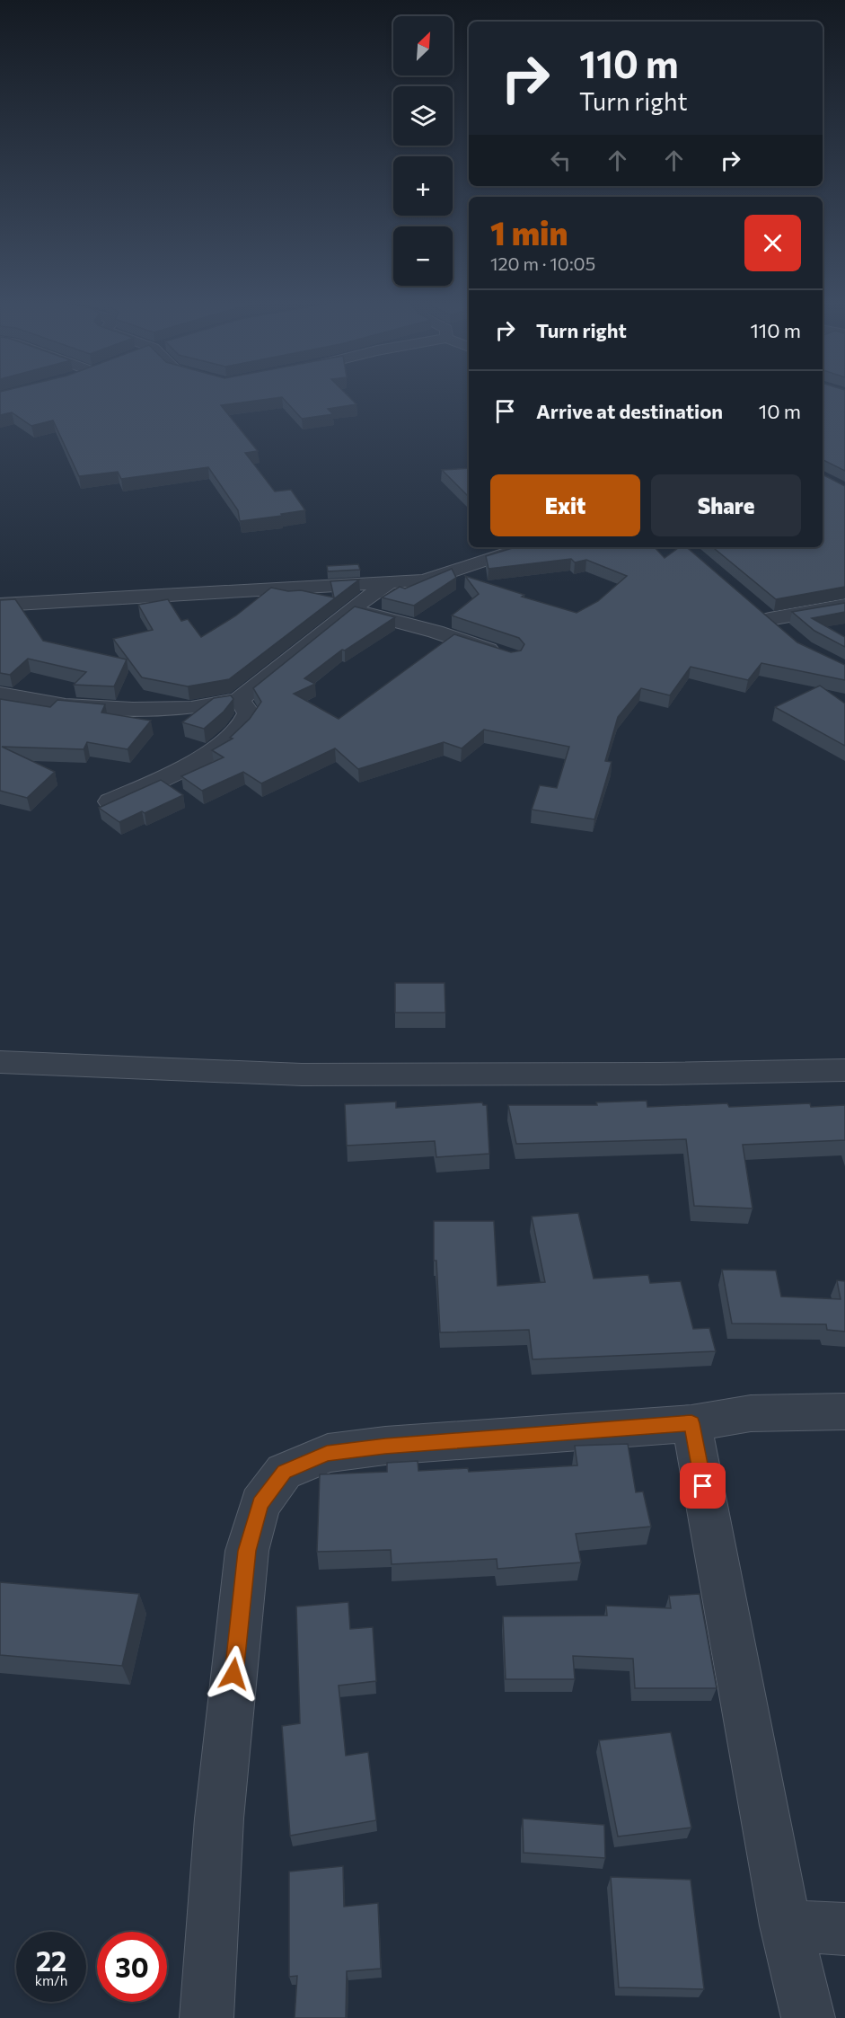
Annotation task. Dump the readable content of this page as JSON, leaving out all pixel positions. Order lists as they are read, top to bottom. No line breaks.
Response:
{"north":"top right","page":{"map_buttons":["+","−"],"turn":["110 m","Turn right"],"heading":["1 min","120 m · 10:05"],"list":[{"name":"Turn right","value":"110 m"},{"name":"Arrive at destination","value":"10 m"}],"buttons":["Exit","Share"],"speed":"22 km/h","limit":"30"}}
